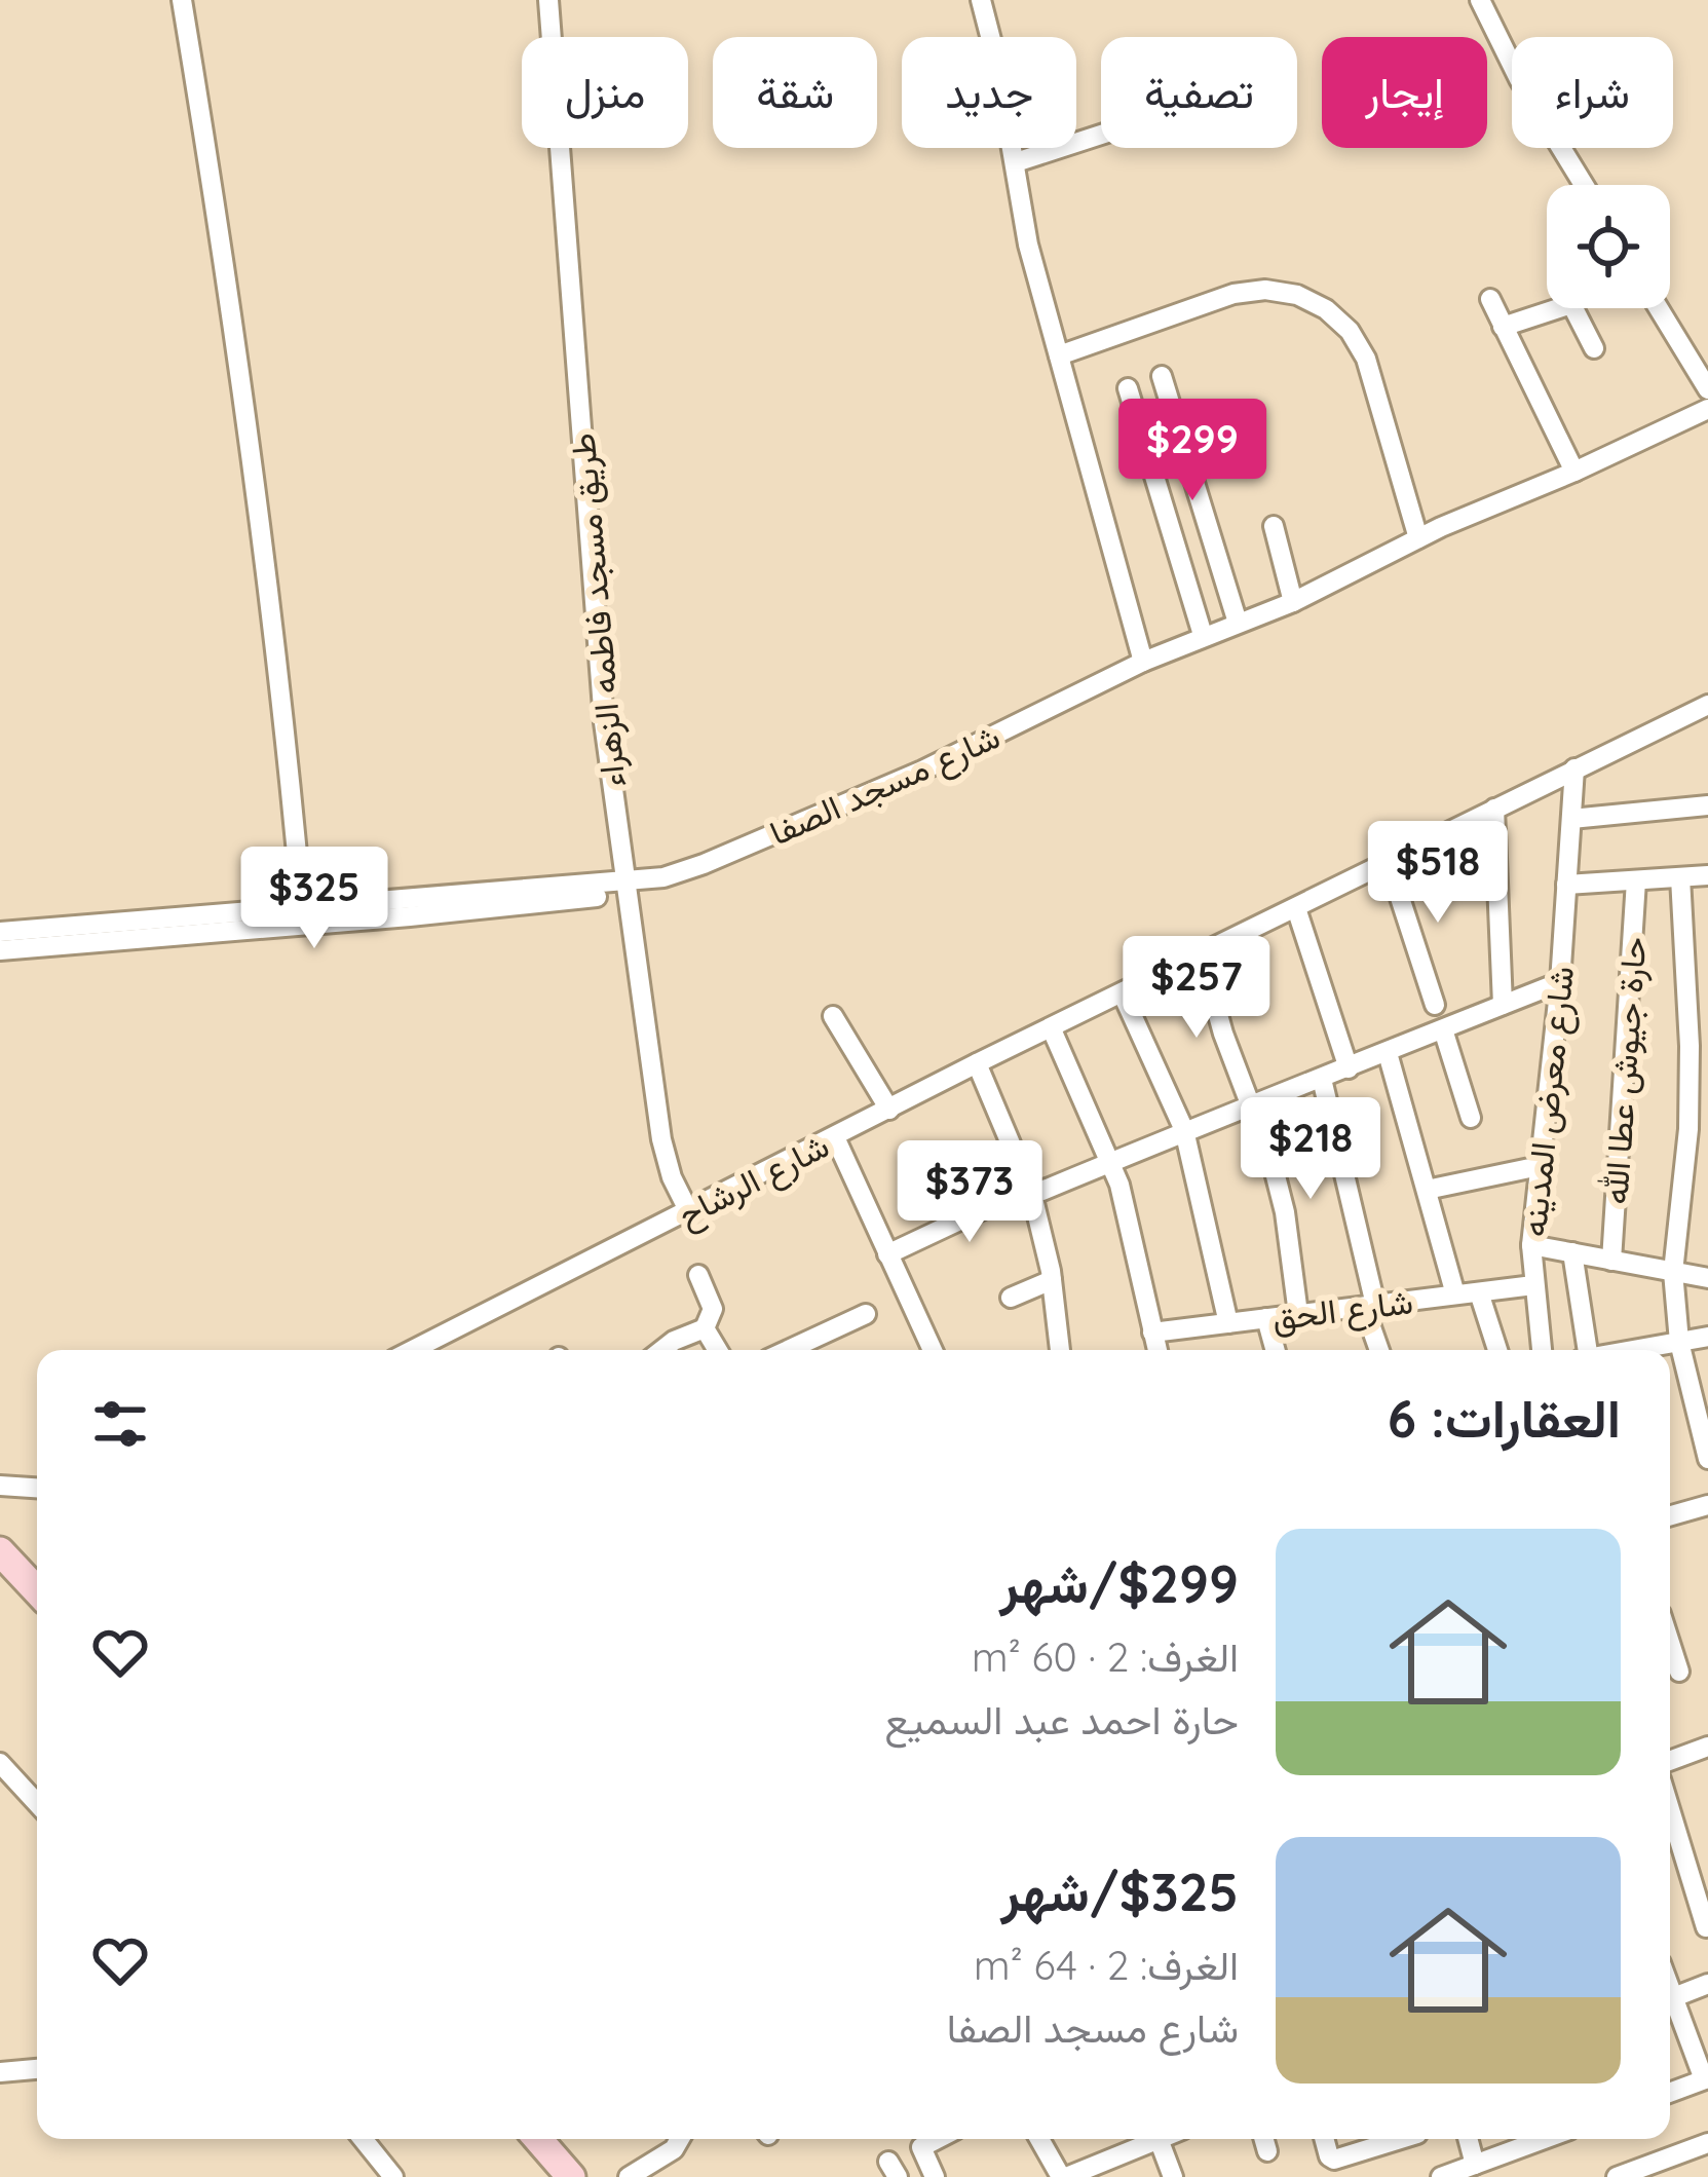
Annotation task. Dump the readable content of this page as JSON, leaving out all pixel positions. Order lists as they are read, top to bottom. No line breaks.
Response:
{"streets":{"street":["طريق مسجد فاطمه الزهراء","شارع مسجد الصفا","حارة جيوش عطا الله","شارع معرض المدينه","شارع الرشاح","شارع الحق"]},"crossings":[["طريق مسجد فاطمه الزهراء","شارع مسجد الصفا"],["طريق مسجد فاطمه الزهراء","شارع الرشاح"],["شارع معرض المدينه","شارع الرشاح"],["شارع معرض المدينه","شارع الحق"]],"page":{"chip":["شراء","إيجار","تصفية","جديد","شقة","منزل"],"price":["$299","$518","$325","$257","$218","$373"],"heading":"العقارات: 6","list":[{"name":"$299/شهر","note":"الغرف: 2 · 60 m² · حارة احمد عبد السميع"},{"name":"$325/شهر","note":"الغرف: 2 · 64 m² · شارع مسجد الصفا"}]}}
